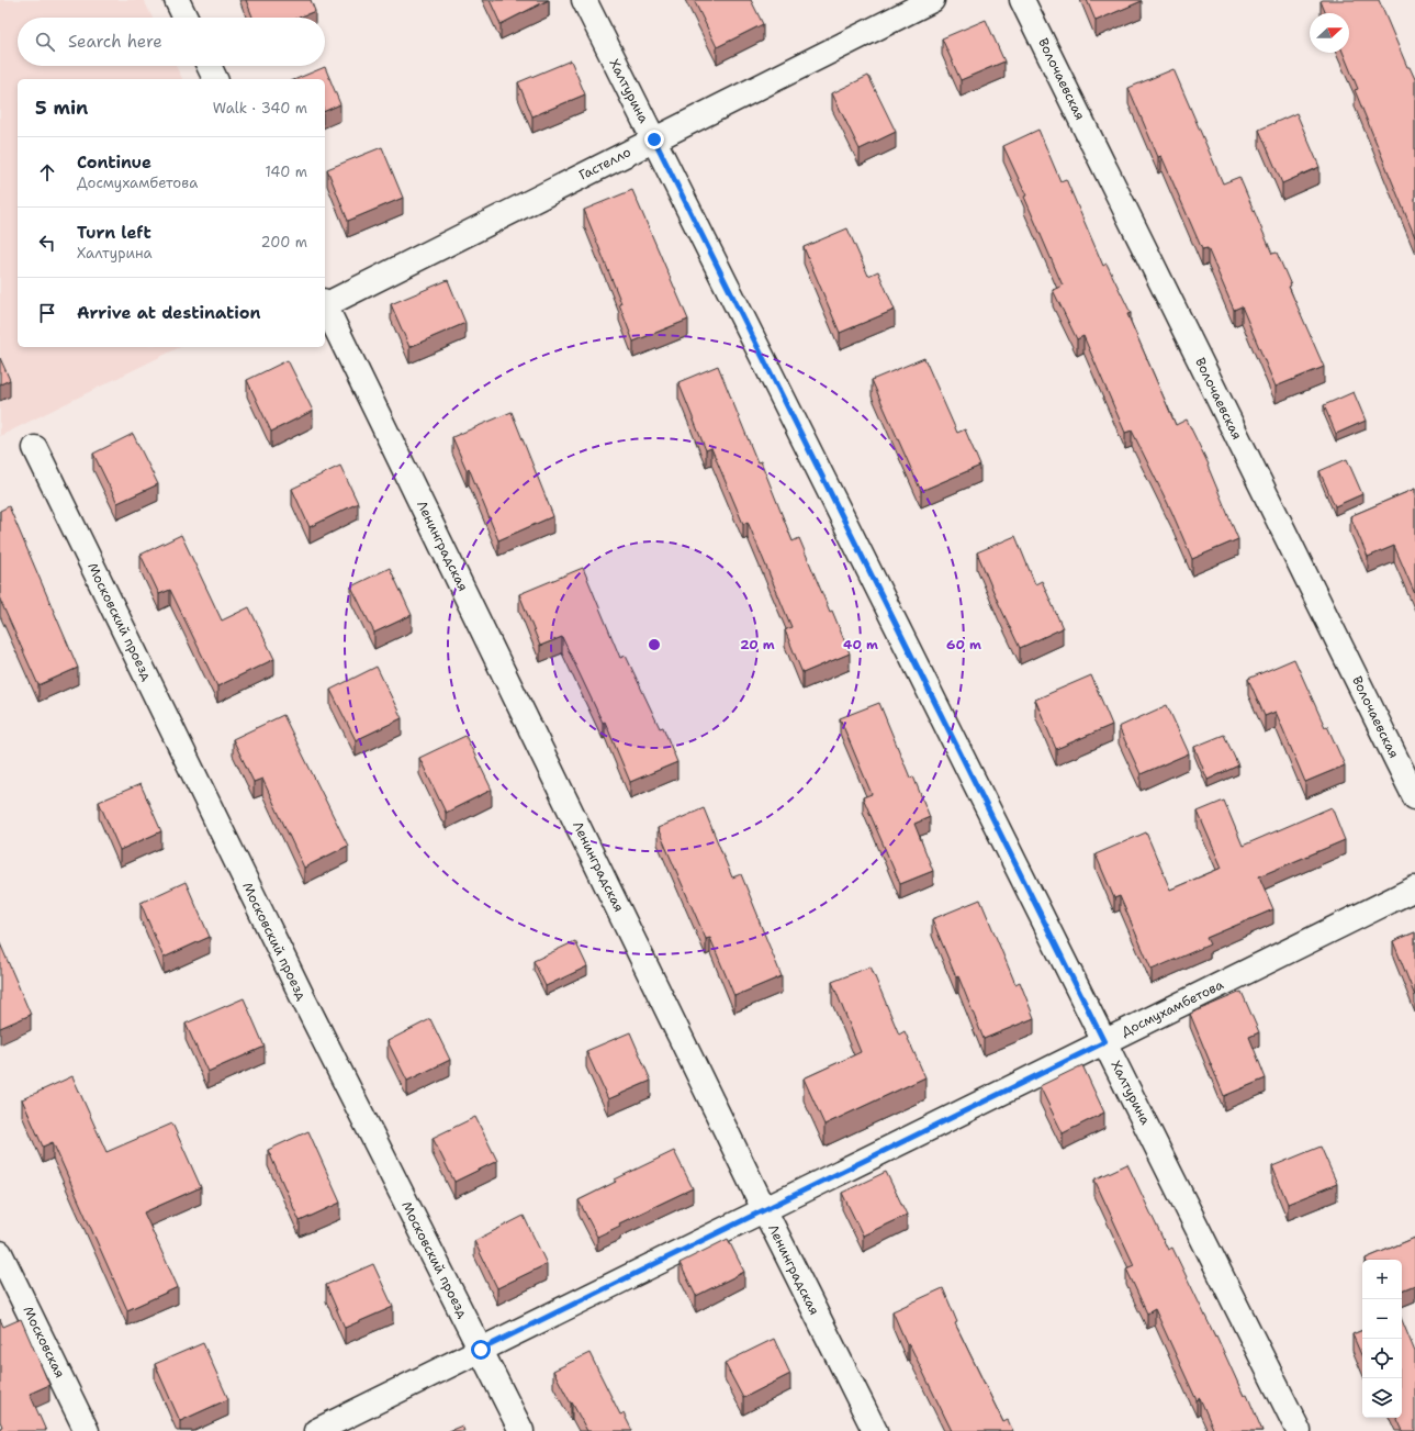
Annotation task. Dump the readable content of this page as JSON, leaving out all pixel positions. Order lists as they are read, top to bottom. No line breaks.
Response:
{"streets":{"street":["Волочаевская","Халтурина","Гастелло","Ленинградская","Московский проезд","Досмухамбетова","Московская"]},"crossings":[["Халтурина","Гастелло"],["Халтурина","Досмухамбетова"],["Ленинградская","Досмухамбетова"],["Московский проезд","Досмухамбетова"]],"north":"right","page":{"search":"Search here","heading":["5 min","Walk · 340 m"],"list":[["Continue","Досмухамбетова","140 m"],["Turn left","Халтурина","200 m"],"Arrive at destination"],"map_buttons":["+","−"]},"rings":["20 m","40 m","60 m"]}
